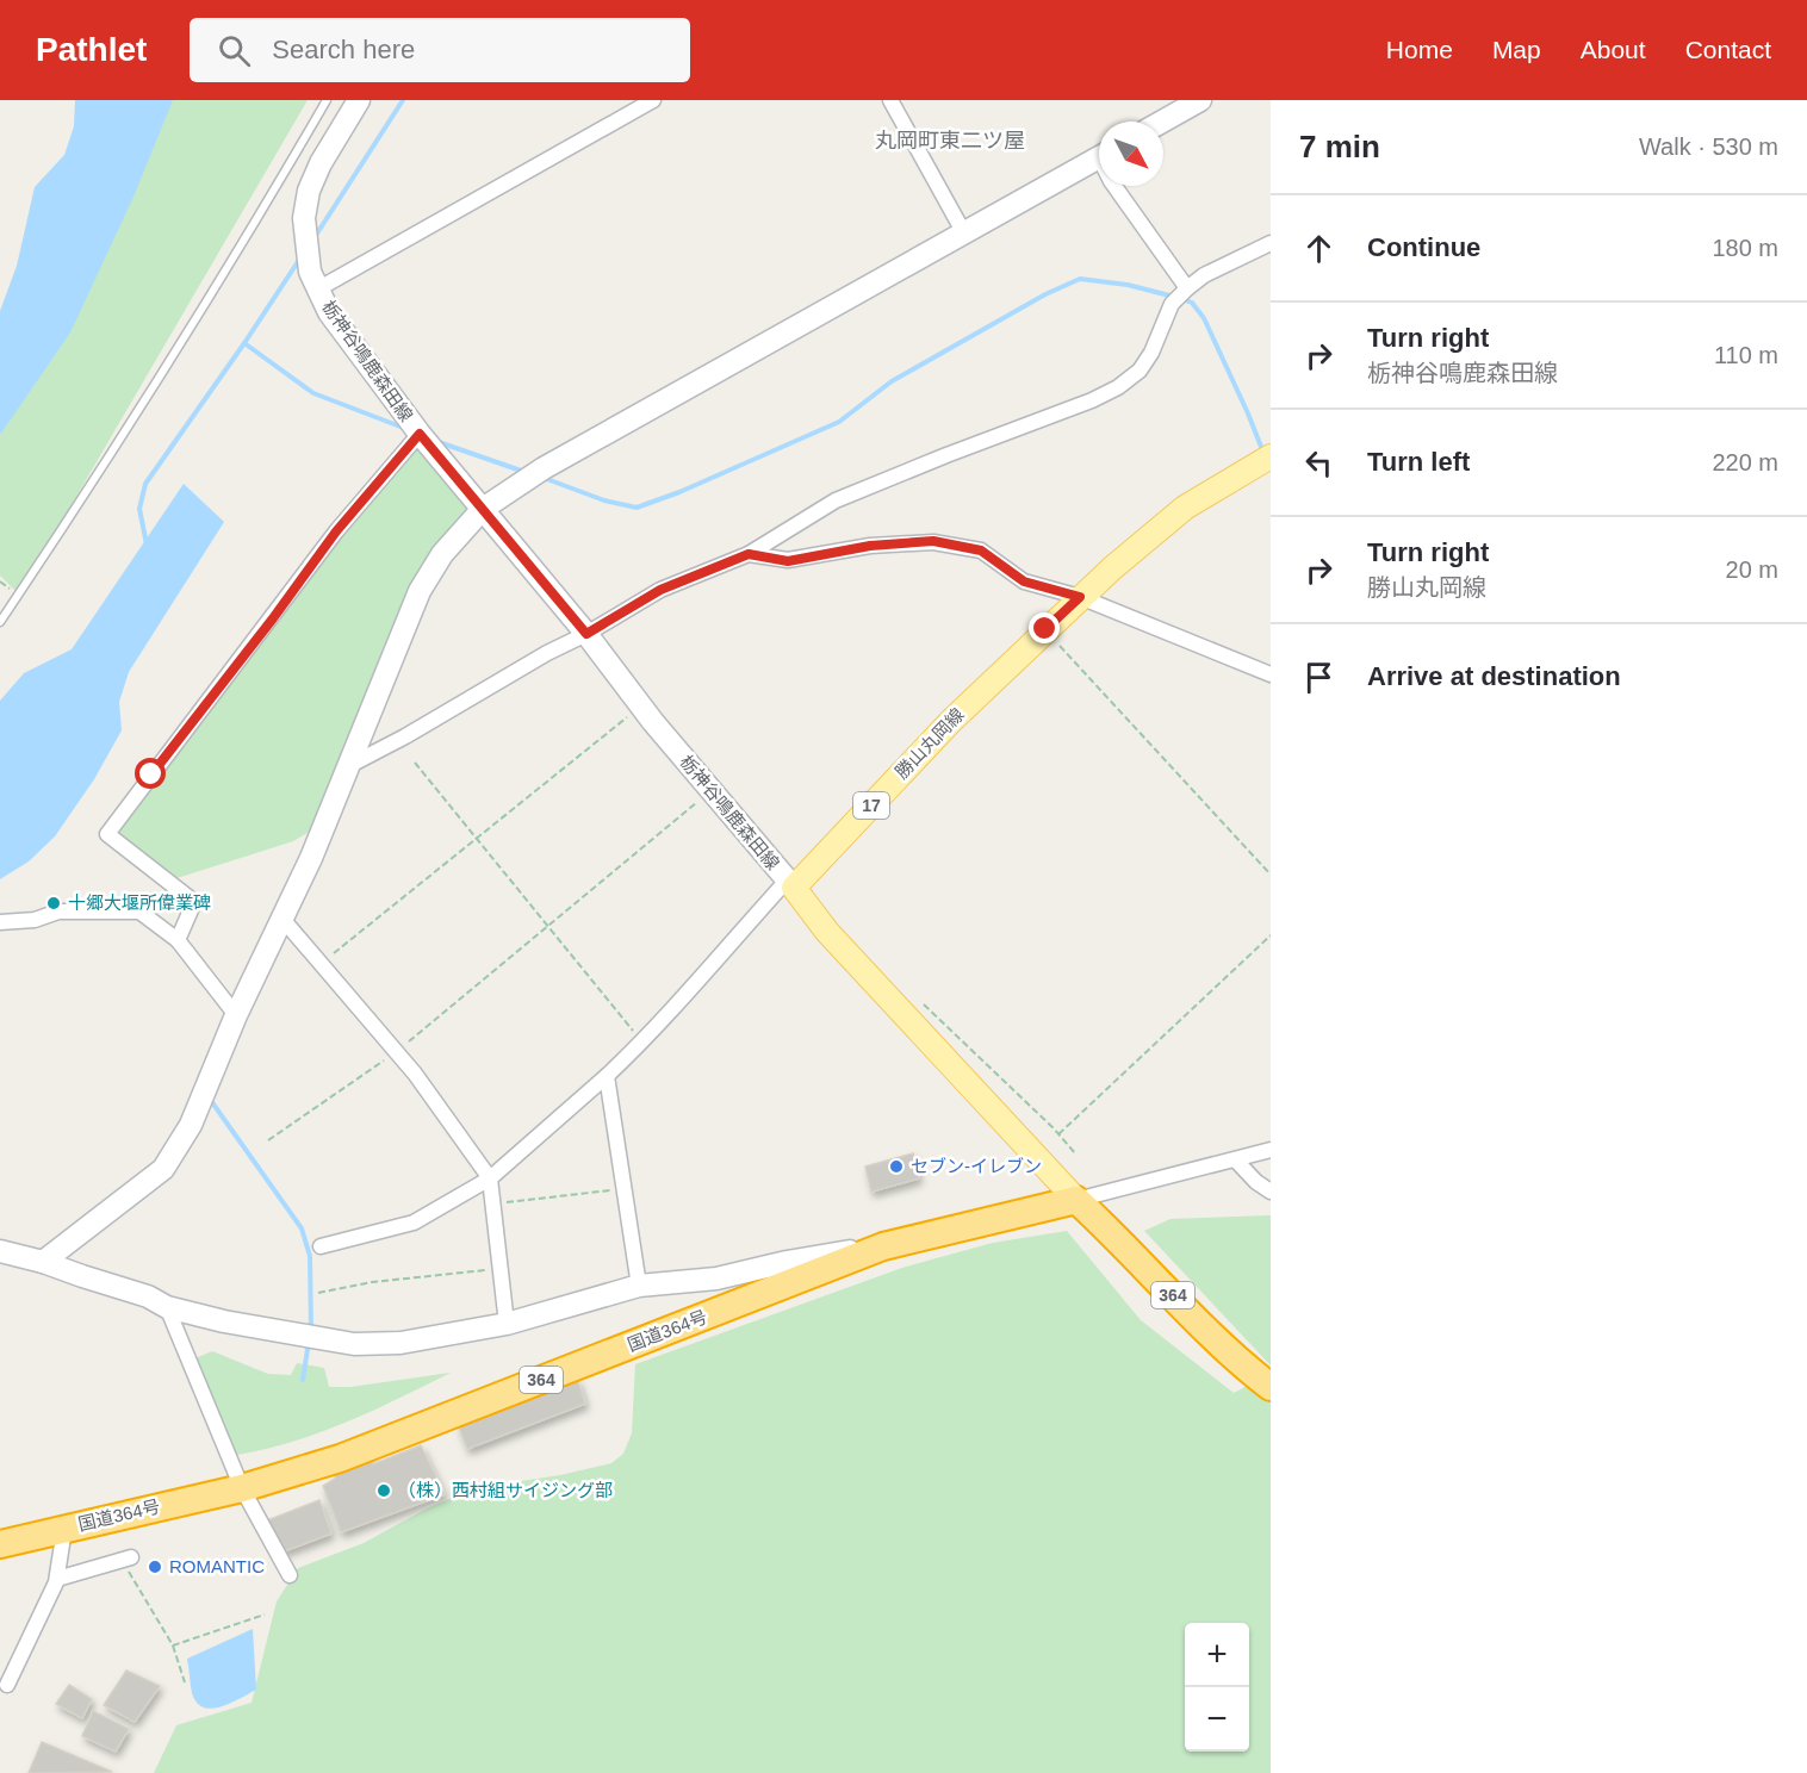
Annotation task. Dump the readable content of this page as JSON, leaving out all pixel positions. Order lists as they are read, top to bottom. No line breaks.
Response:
{"streets":{"highway":["364","国道364号"],"main road":["勝山丸岡線","17"],"street":["栃神谷鳴鹿森田線"]},"crossings":[["栃神谷鳴鹿森田線","勝山丸岡線"],["364","国道364号"]],"districts":["丸岡町東二ツ屋"],"places":["十郷大堰所偉業碑","セブン-イレブン","（株）西村組サイジング部","ROMANTIC"],"north":"bottom right","page":{"header":"Pathlet","search":"Search here","nav":["Home","Map","About","Contact"],"heading":["7 min","Walk · 530 m"],"list":[["Continue","180 m"],["Turn right","栃神谷鳴鹿森田線","110 m"],["Turn left","220 m"],["Turn right","勝山丸岡線","20 m"],"Arrive at destination"],"map_buttons":["+","−"]}}
